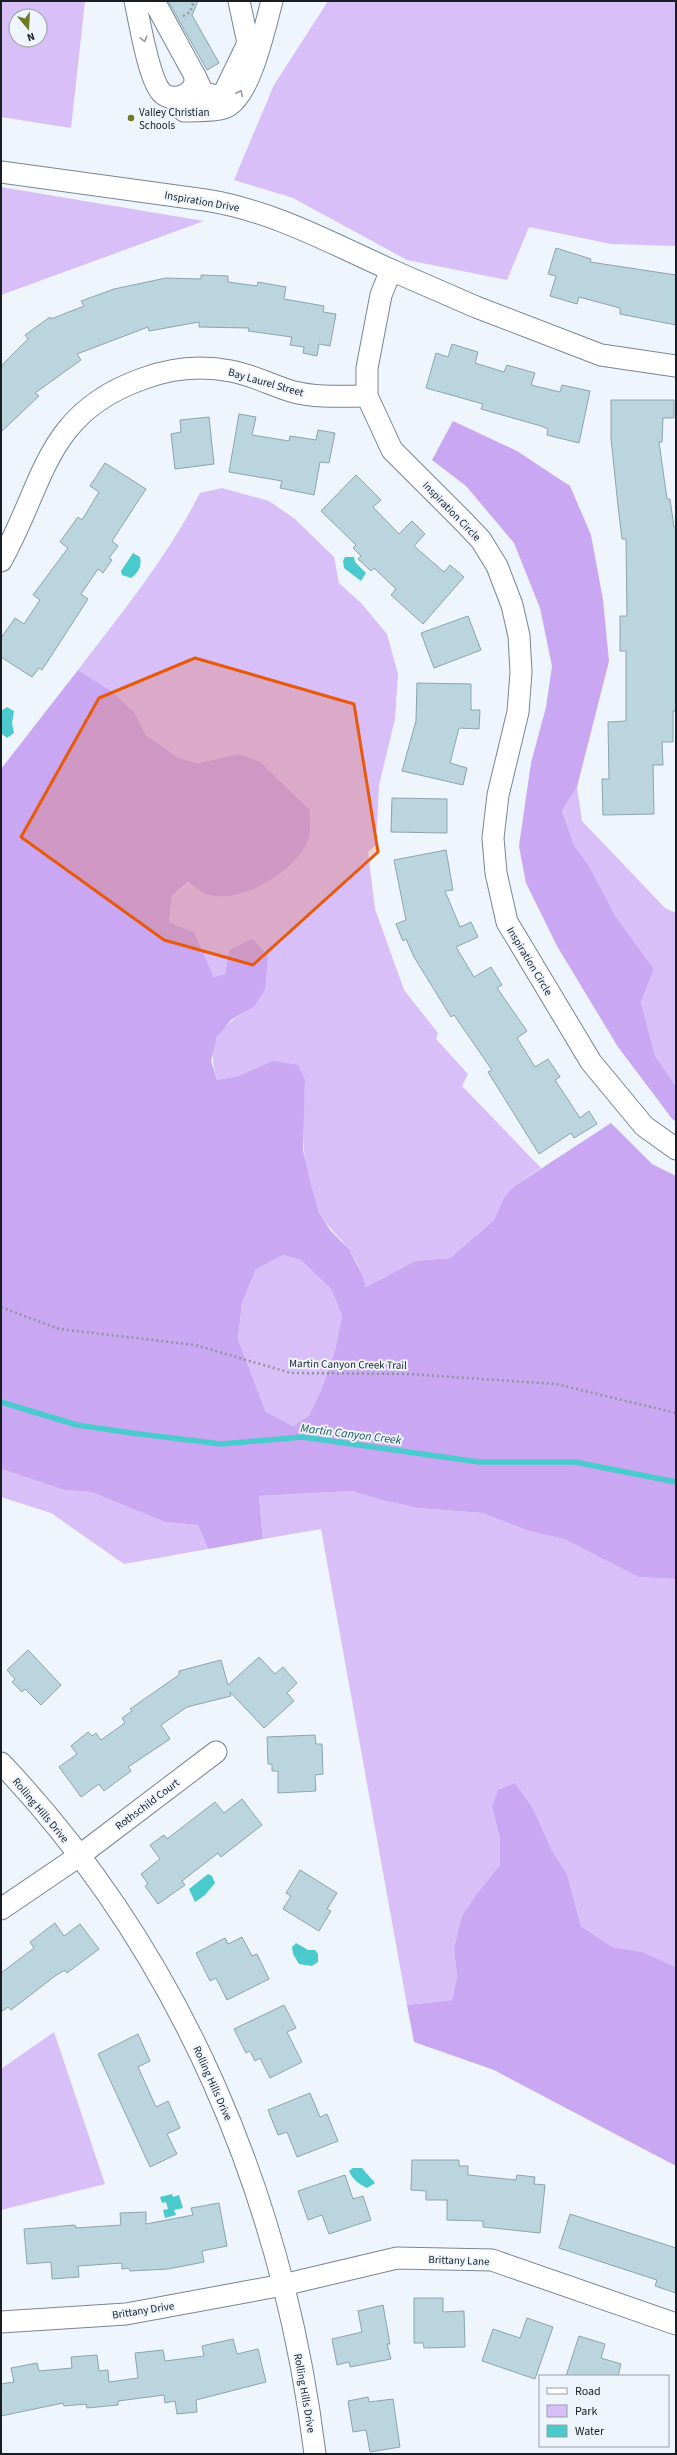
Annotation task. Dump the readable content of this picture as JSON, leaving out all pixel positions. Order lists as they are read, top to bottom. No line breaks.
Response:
{"streets":{"street":["Inspiration Drive","Bay Laurel Street","Inspiration Circle","Rothschild Court","Rolling Hills Drive","Brittany Lane","Brittany Drive"],"path":["Martin Canyon Creek Trail"]},"crossings":[["Inspiration Drive","Inspiration Circle"],["Bay Laurel Street","Inspiration Circle"],["Rothschild Court","Rolling Hills Drive"],["Rolling Hills Drive","Brittany Lane"],["Rolling Hills Drive","Brittany Drive"],["Brittany Lane","Brittany Drive"]],"water":["Martin Canyon Creek"],"places":["Valley Christian Schools"],"legend":["Road","Park","Water"],"north":"bottom"}
